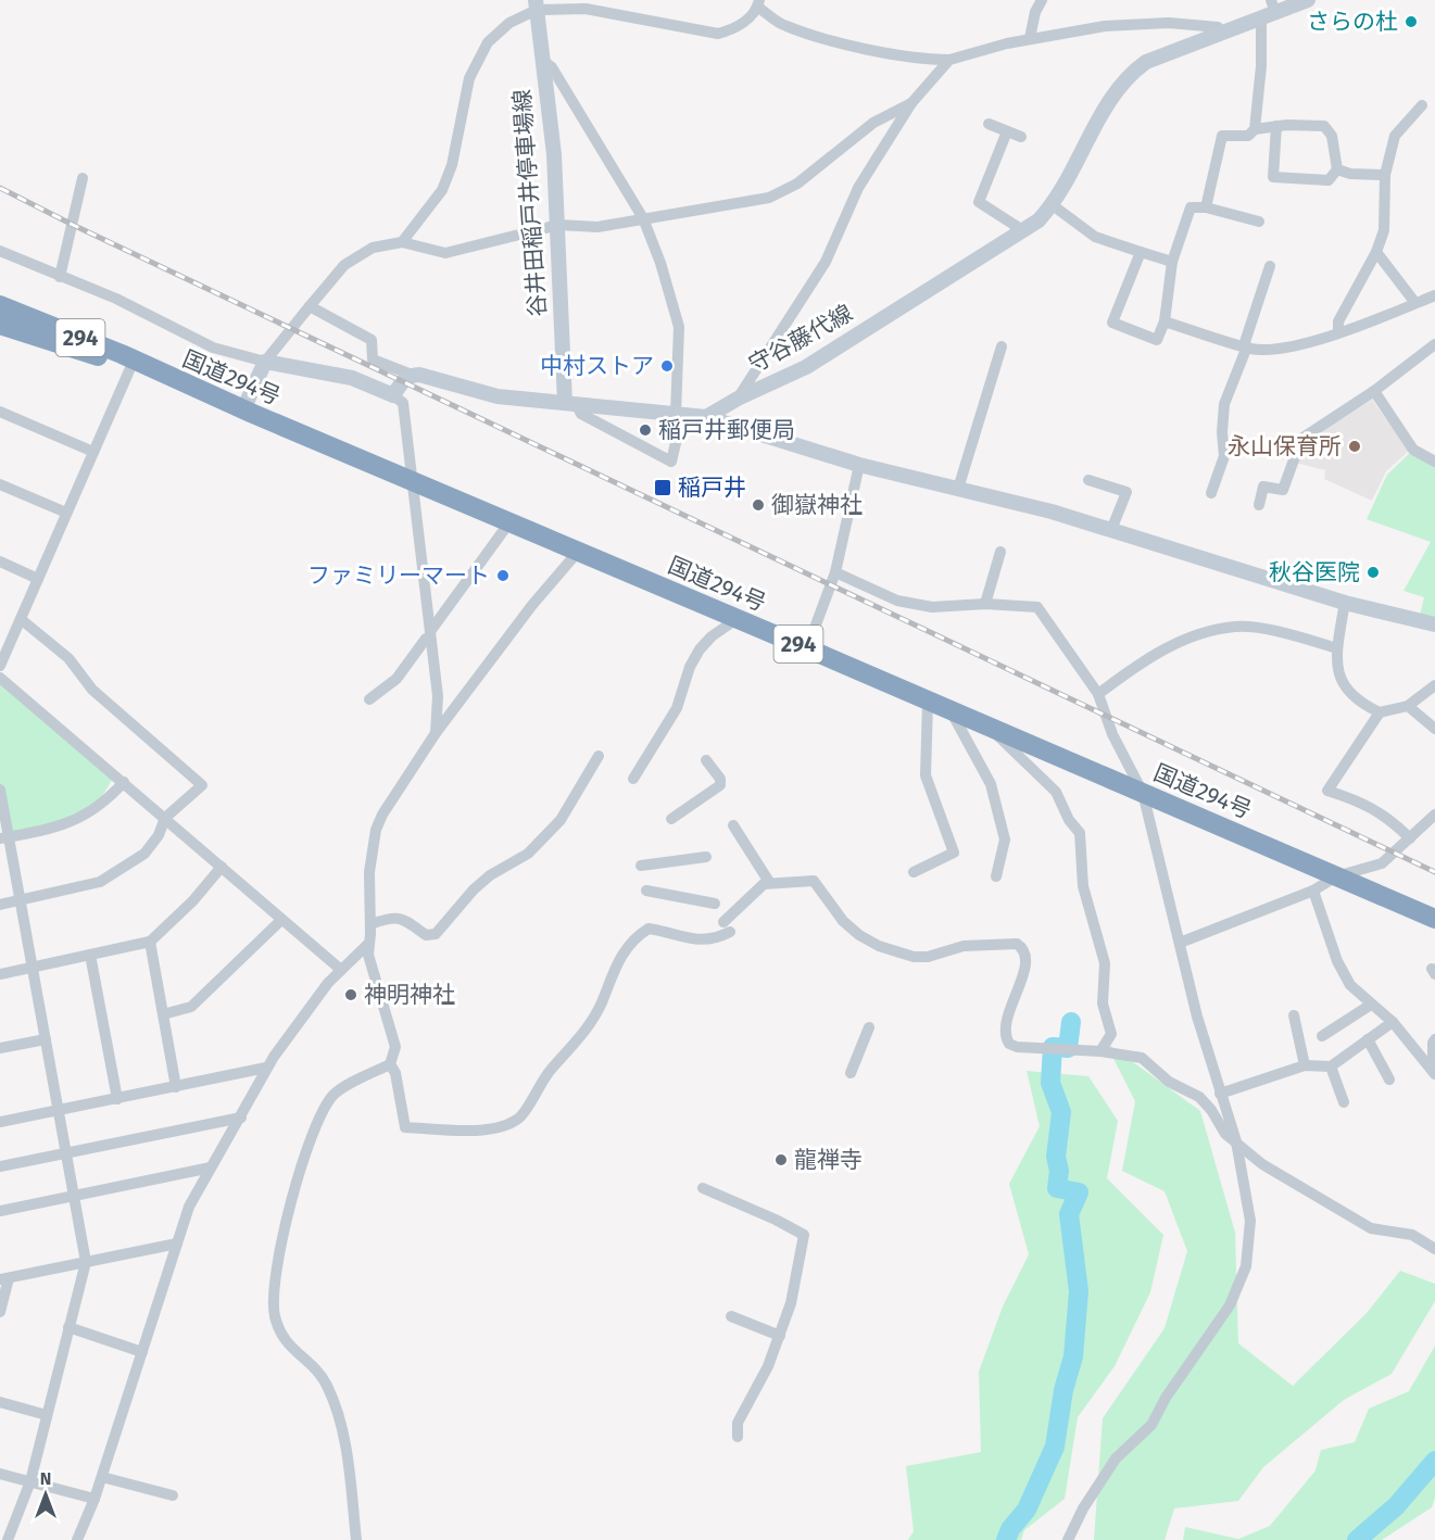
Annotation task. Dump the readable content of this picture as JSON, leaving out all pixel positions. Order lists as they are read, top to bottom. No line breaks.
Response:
{"streets":{"highway":["294","国道294号"],"main road":["谷井田稲戸井停車場線","守谷藤代線"]},"places":{"other":["さらの杜","中村ストア","稲戸井郵便局","永山保育所","御嶽神社","秋谷医院","ファミリーマート","神明神社","龍禅寺"],"transit":["稲戸井"]},"north":"top"}
